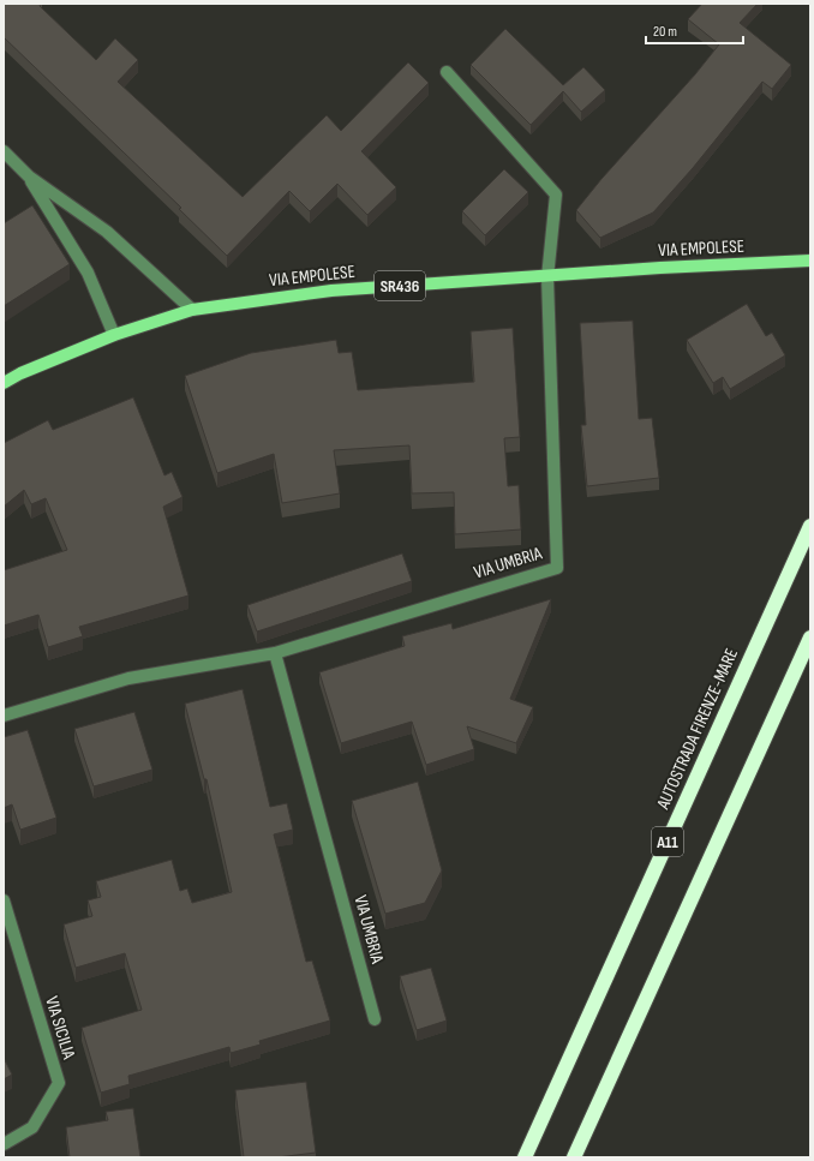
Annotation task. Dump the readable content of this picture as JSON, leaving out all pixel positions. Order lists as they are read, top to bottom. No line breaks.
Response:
{"streets":{"highway":["AUTOSTRADA FIRENZE-MARE","A11"],"main road":["VIA EMPOLESE","SR436"],"street":["VIA UMBRIA","VIA SICILIA"]},"crossings":[["VIA EMPOLESE","VIA UMBRIA"]],"scale_bar":"20 m"}
